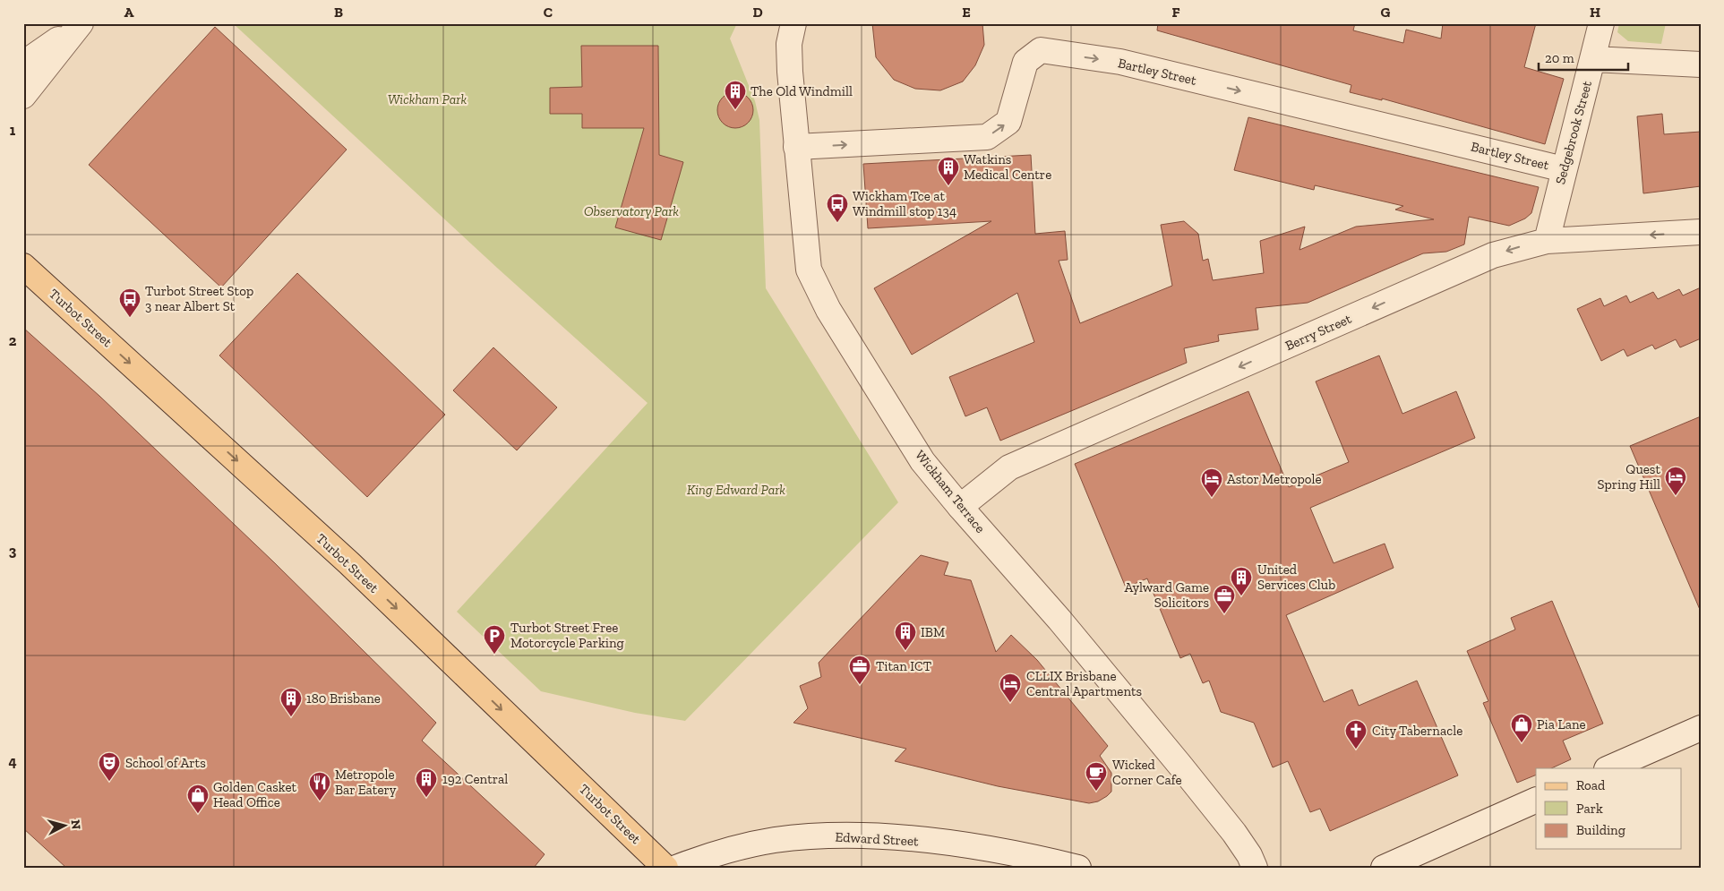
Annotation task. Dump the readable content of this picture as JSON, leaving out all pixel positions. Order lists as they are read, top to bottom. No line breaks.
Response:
{"streets":{"main road":["Turbot Street"],"street":["Bartley Street","Sedgebrook Street","Berry Street","Wickham Terrace","Edward Street"]},"crossings":[["Bartley Street","Sedgebrook Street"],["Bartley Street","Wickham Terrace"],["Sedgebrook Street","Berry Street"],["Berry Street","Wickham Terrace"]],"one_way":["Bartley Street","Turbot Street","Berry Street"],"parks":["Wickham Park","Observatory Park","King Edward Park"],"places":{"building":["The Old Windmill","Watkins Medical Centre","United Services Club","IBM","180 Brisbane","192 Central"],"bus stop":["Wickham Tce at Windmill stop 134","Turbot Street Stop 3 near Albert St"],"hotel":["Quest Spring Hill","Astor Metropole","CLLIX Brisbane Central Apartments"],"office":["Aylward Game Solicitors","Titan ICT"],"parking":["Turbot Street Free Motorcycle Parking"],"shop":["Pia Lane","Golden Casket Head Office"],"church":["City Tabernacle"],"theatre":["School of Arts"],"cafe":["Wicked Corner Cafe"],"restaurant":["Metropole Bar Eatery"]},"legend":["Road","Park","Building"],"scale_bar":"20 m","north":"right","grid":{"columns":["A","B","C","D","E","F","G","H"],"rows":["1","2","3","4"]}}
